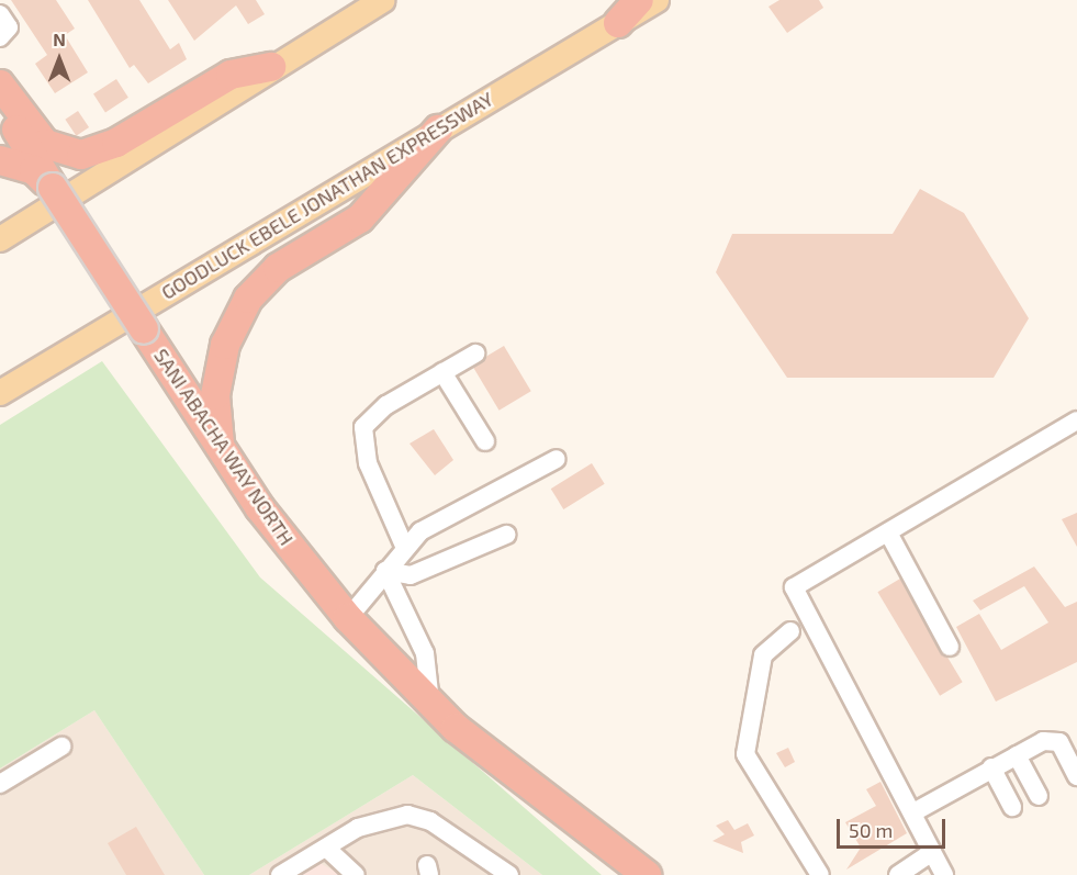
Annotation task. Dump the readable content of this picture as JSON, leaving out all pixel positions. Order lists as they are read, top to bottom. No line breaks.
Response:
{"streets":{"highway":["SANI ABACHA WAY NORTH"],"main road":["GOODLUCK EBELE JONATHAN EXPRESSWAY"]},"scale_bar":"50 m","north":"top"}
